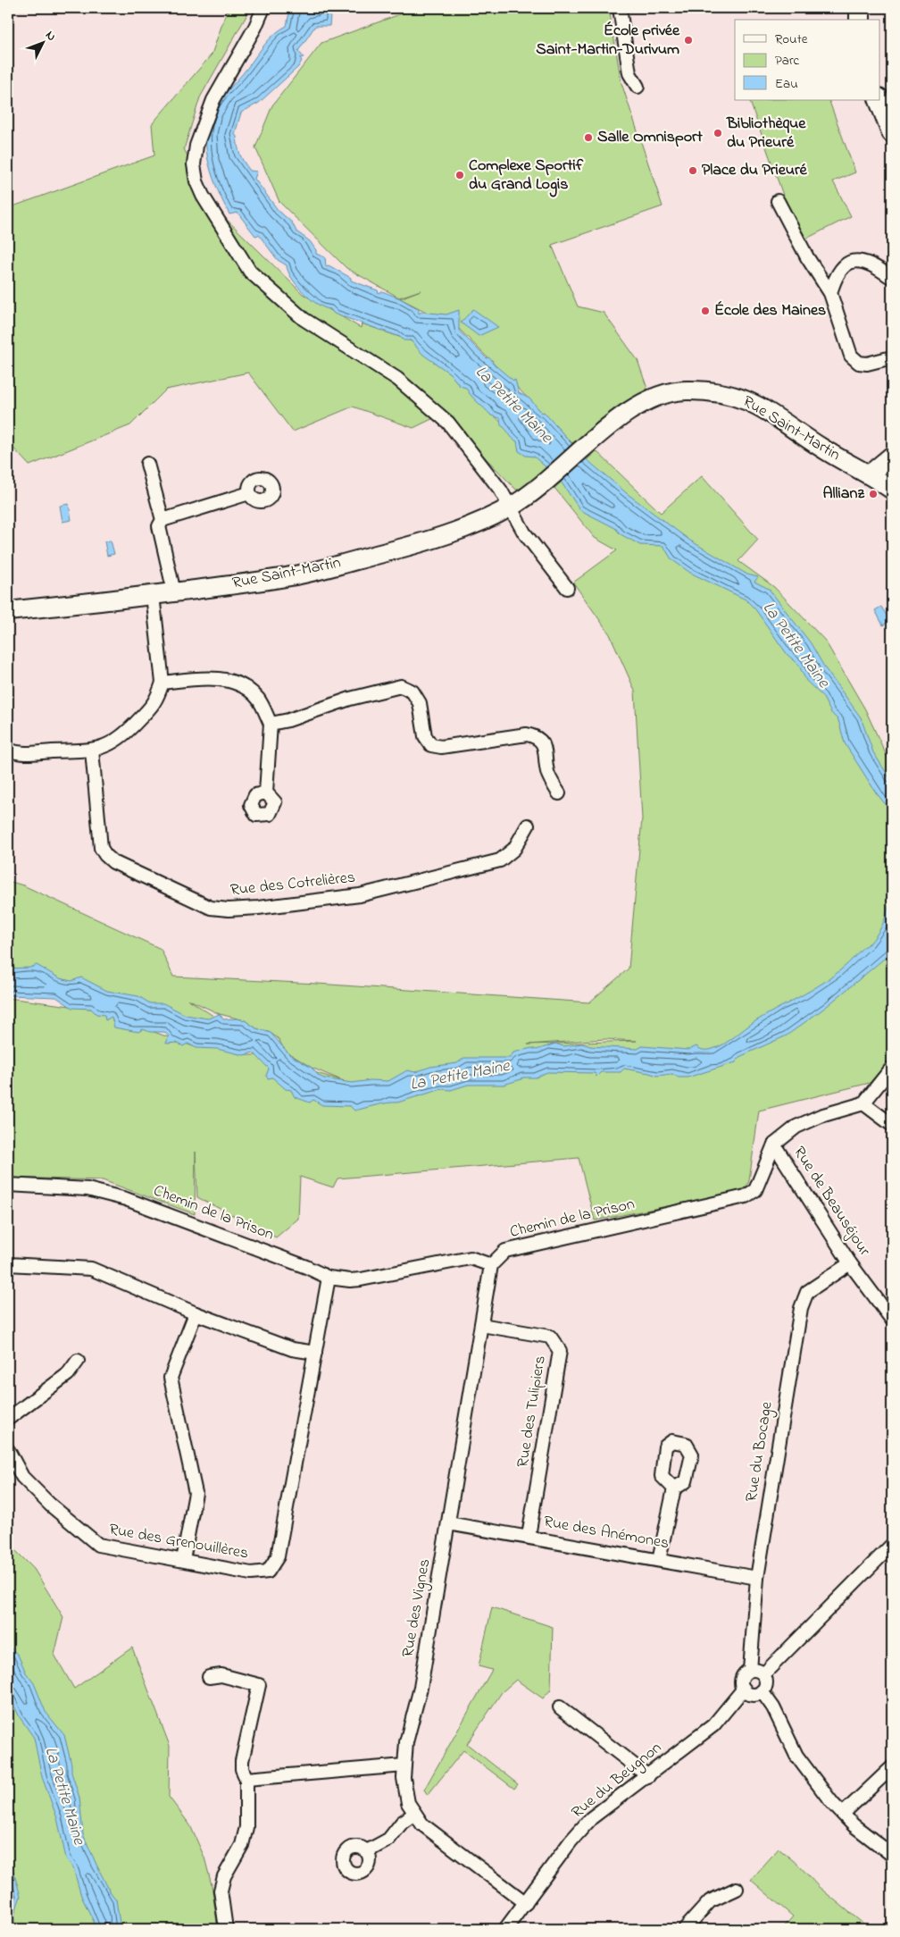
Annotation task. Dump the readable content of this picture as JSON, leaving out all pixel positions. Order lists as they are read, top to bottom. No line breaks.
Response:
{"streets":{"main road":["Rue Saint-Martin"],"street":["Rue des Cotrelières","Rue de Beauséjour","Chemin de la Prison","Rue des Tulipiers","Rue du Bocage","Rue des Anémones","Rue des Grenouillères","Rue des Vignes","Rue du Beugnon"]},"crossings":[["Rue de Beauséjour","Chemin de la Prison"],["Rue de Beauséjour","Rue du Bocage"],["Chemin de la Prison","Rue des Grenouillères"],["Chemin de la Prison","Rue des Vignes"],["Rue des Tulipiers","Rue des Anémones"],["Rue des Tulipiers","Rue des Vignes"],["Rue du Bocage","Rue des Anémones"],["Rue du Bocage","Rue du Beugnon"],["Rue des Anémones","Rue des Vignes"],["Rue des Vignes","Rue du Beugnon"]],"water":["La Petite Maine"],"places":["École privée Saint-Martin-Durivum","Bibliothèque du Prieuré","Salle Omnisport","Place du Prieuré","Complexe Sportif du Grand Logis","École des Maines","Allianz"],"legend":["Route","Parc","Eau"],"north":"top right"}
